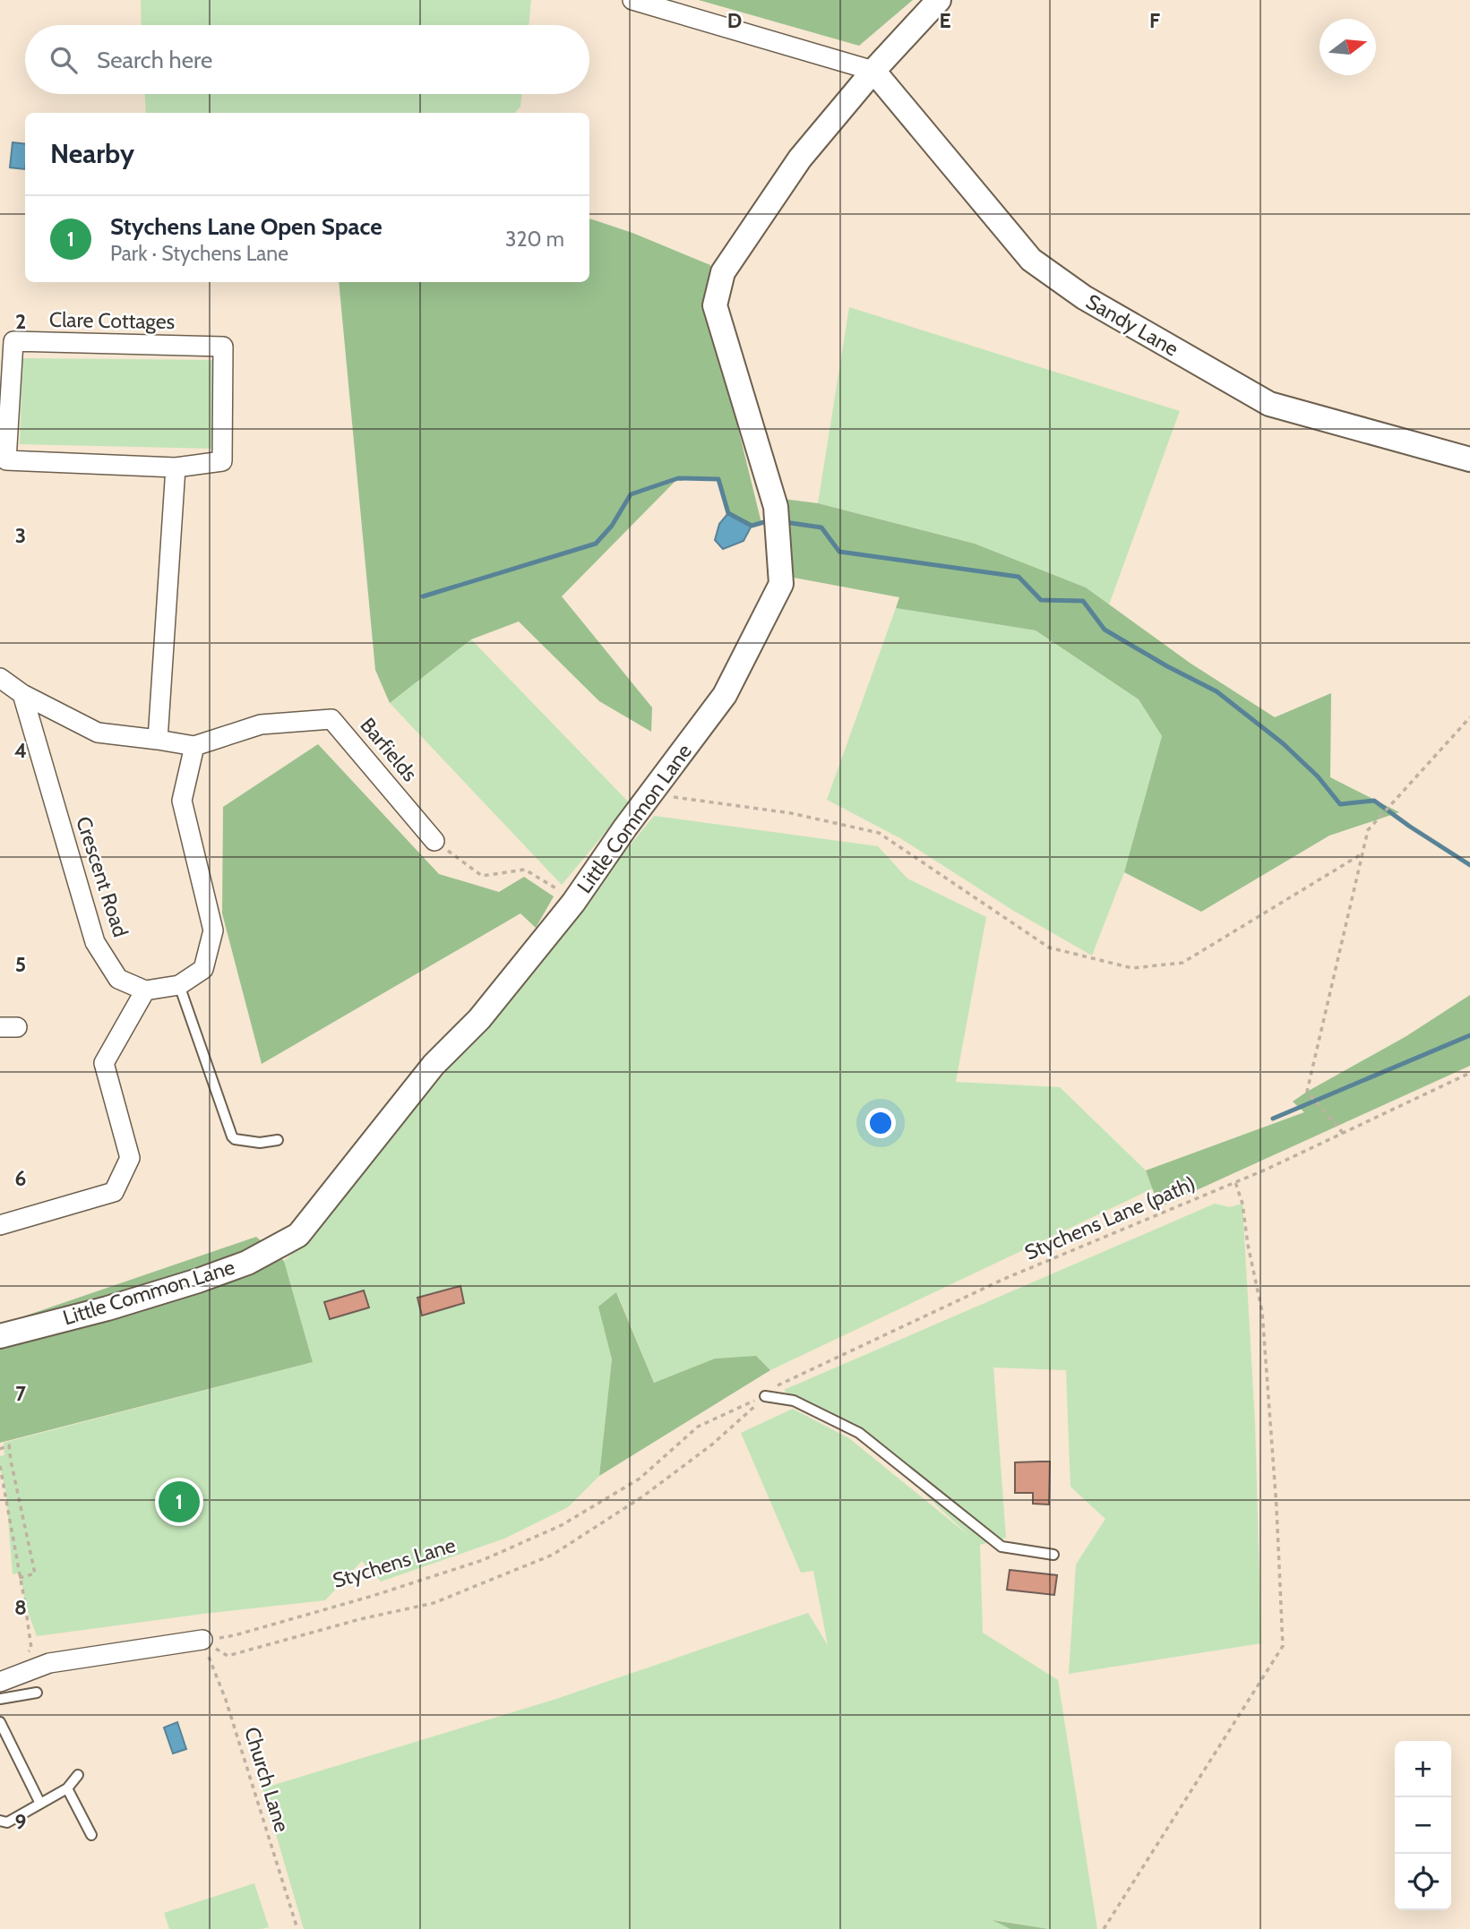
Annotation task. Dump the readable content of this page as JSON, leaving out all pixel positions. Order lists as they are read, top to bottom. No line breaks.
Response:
{"streets":{"street":["Clare Cottages","Sandy Lane","Barfields","Little Common Lane","Crescent Road"],"path":["Stychens Lane (path)","Stychens Lane","Church Lane"]},"crossings":[["Sandy Lane","Little Common Lane"],["Barfields","Crescent Road"],["Stychens Lane (path)","Stychens Lane"],["Stychens Lane","Church Lane"]],"north":"right","page":{"search":"Search here","heading":"Nearby","list":[{"mark":"1","name":"Stychens Lane Open Space","note":"Park · Stychens Lane","value":"320 m"}],"pins":"1","map_buttons":["+","−"]},"grid":{"columns":["D","E","F"],"rows":["2","3","4","5","6","7","8","9"]}}
